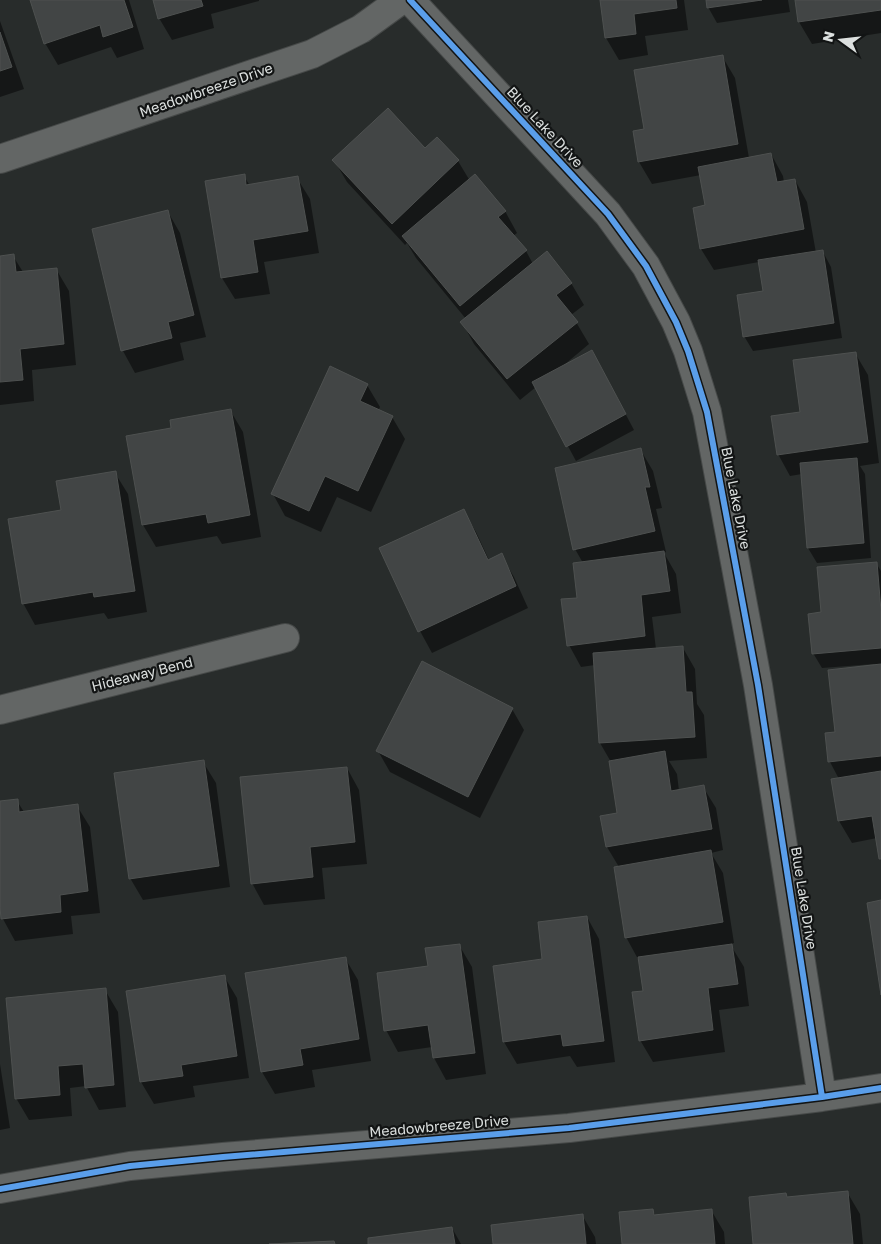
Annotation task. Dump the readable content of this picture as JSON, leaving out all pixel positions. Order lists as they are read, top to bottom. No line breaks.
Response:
{"streets":{"street":["Meadowbreeze Drive","Blue Lake Drive","Hideaway Bend"]},"crossings":[["Meadowbreeze Drive","Blue Lake Drive"]],"north":"left"}
